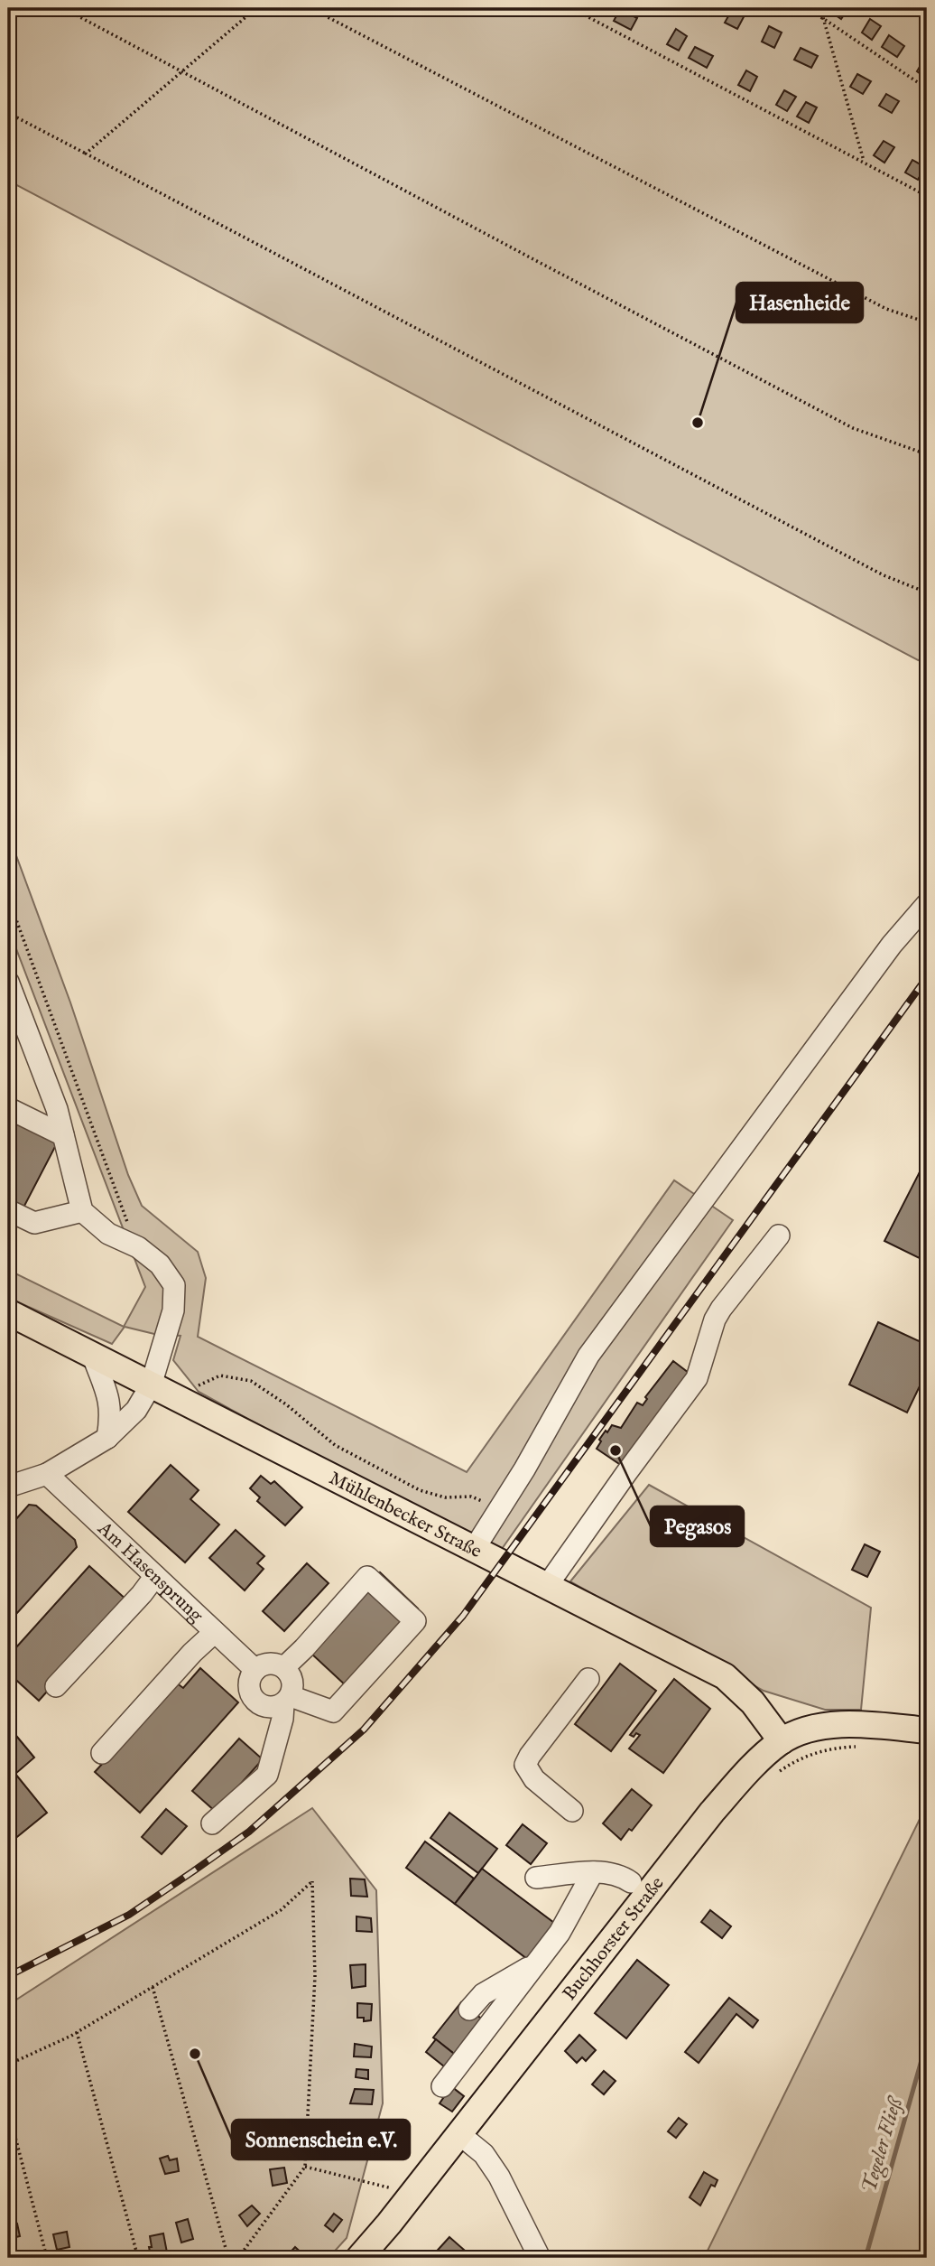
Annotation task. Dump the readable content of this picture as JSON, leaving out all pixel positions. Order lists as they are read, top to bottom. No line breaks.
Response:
{"streets":{"main road":["Mühlenbecker Straße","Buchhorster Straße"],"street":["Am Hasensprung"]},"crossings":[["Mühlenbecker Straße","Buchhorster Straße"]],"water":["Tegeler Fließ"],"places":["Hasenheide","Pegasos","Sonnenschein e.V."]}
